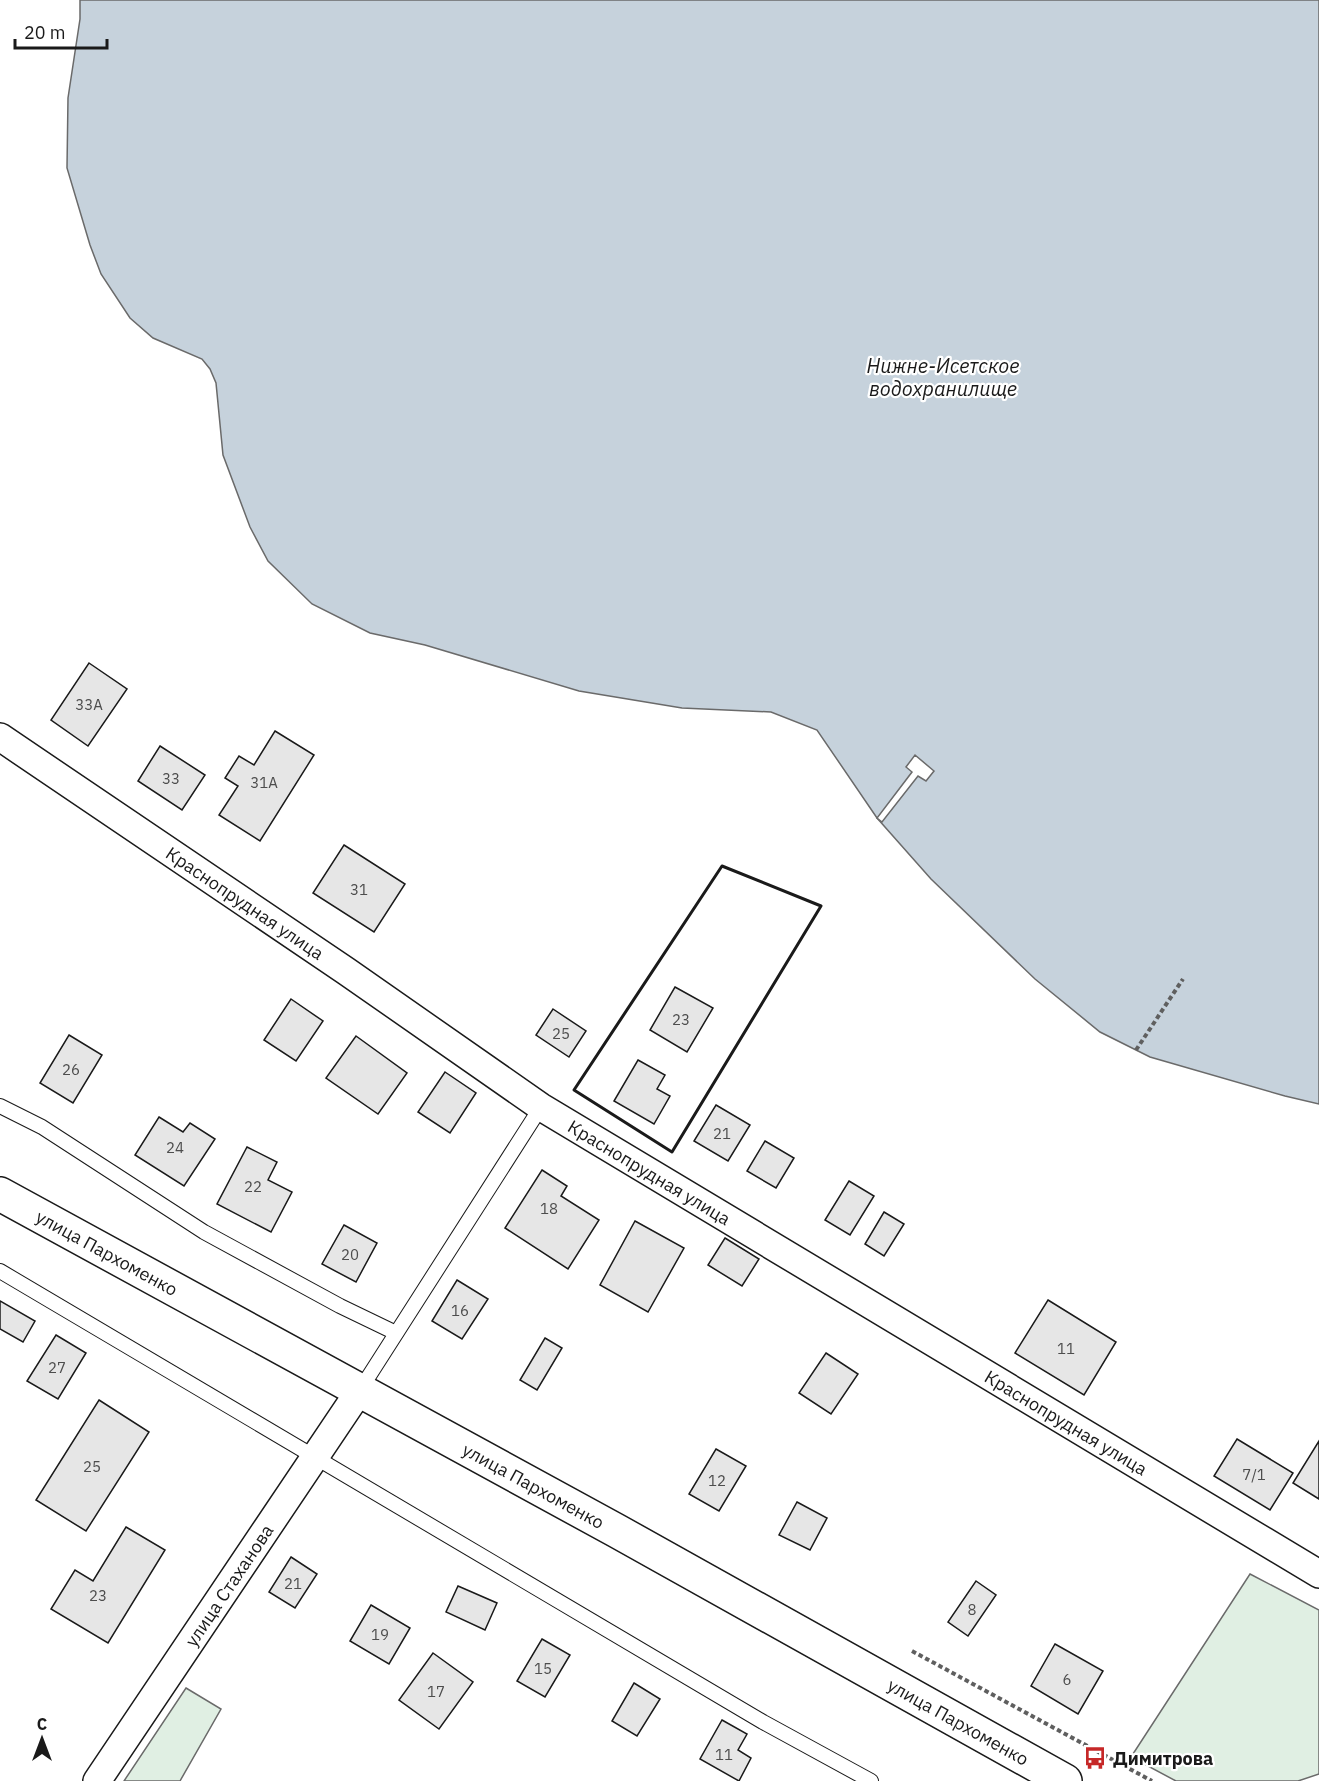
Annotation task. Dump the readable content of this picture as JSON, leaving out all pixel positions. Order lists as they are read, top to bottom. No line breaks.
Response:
{"streets":{"main road":["улица Пархоменко"],"street":["Краснопрудная улица","улица Стаханова"]},"crossings":[["улица Пархоменко","улица Стаханова"]],"water":["Нижне-Исетское водохранилище"],"places":{"bus stop":["Димитрова"]},"house_numbers":["33А","33","31А","31","23","25","26","21","24","22","18","20","16","11","27","25","7/1","12","21","23","8","19","15","6","17","11"],"scale_bar":"20 m","north":"top"}
